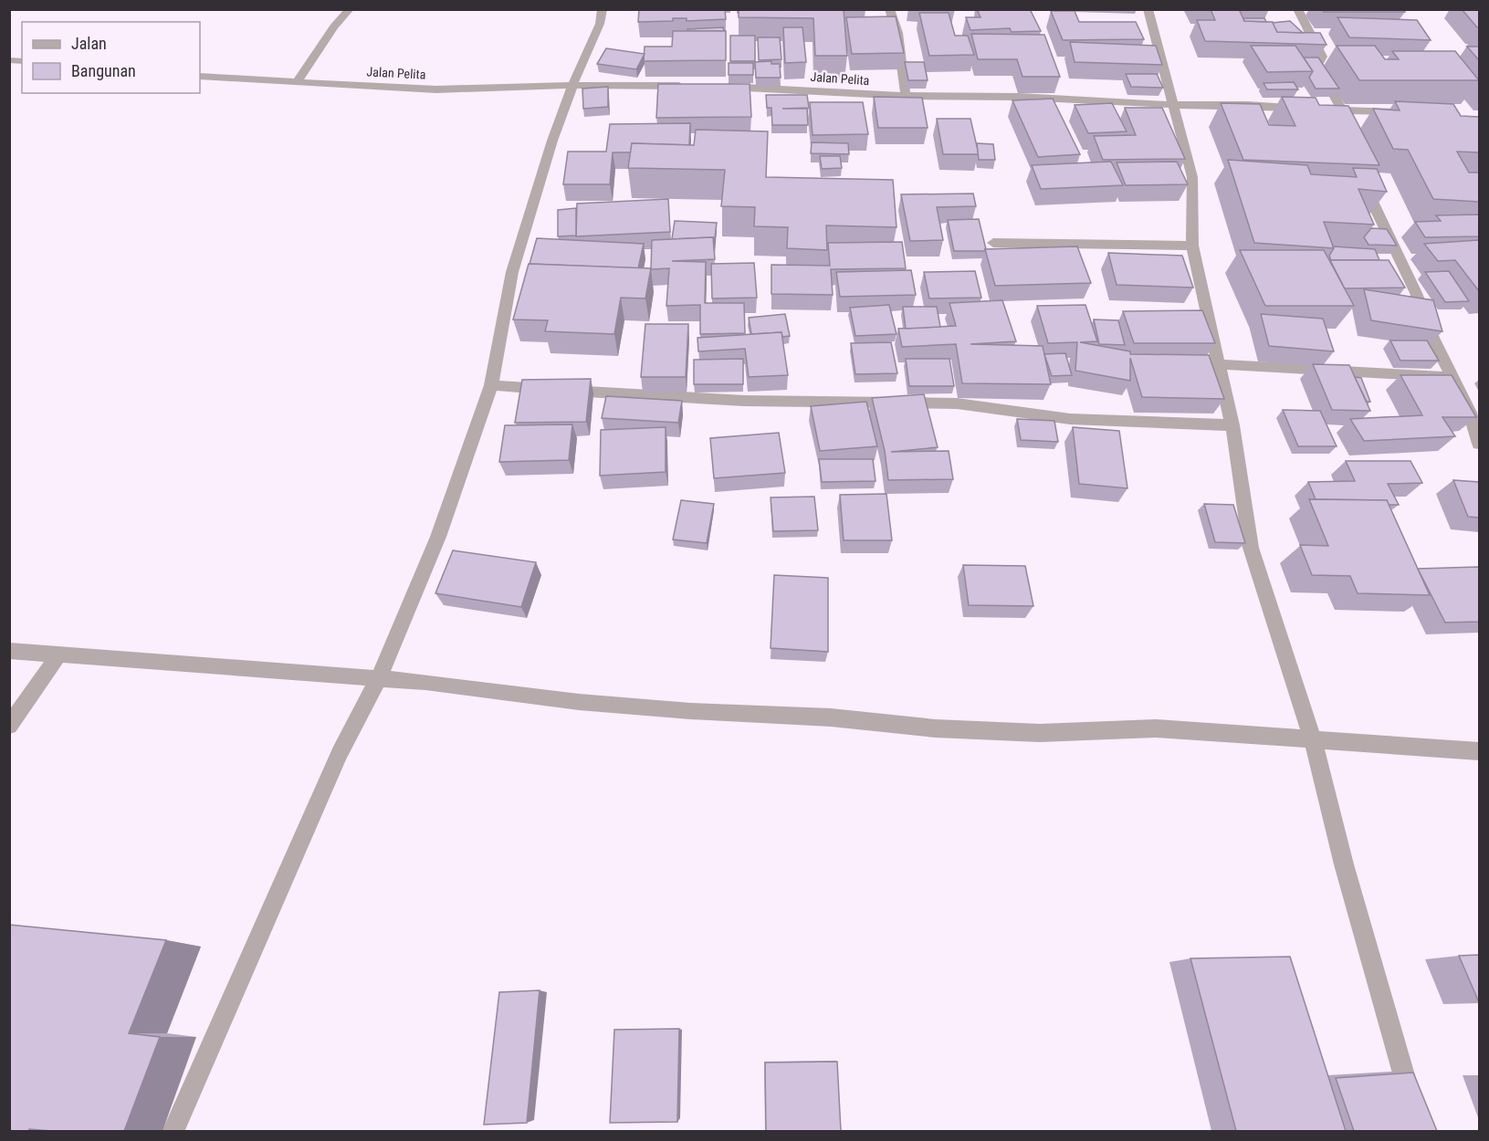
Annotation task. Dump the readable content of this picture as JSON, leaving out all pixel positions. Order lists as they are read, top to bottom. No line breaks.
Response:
{"streets":{"street":["Jalan Pelita"]},"legend":["Jalan","Bangunan"]}
